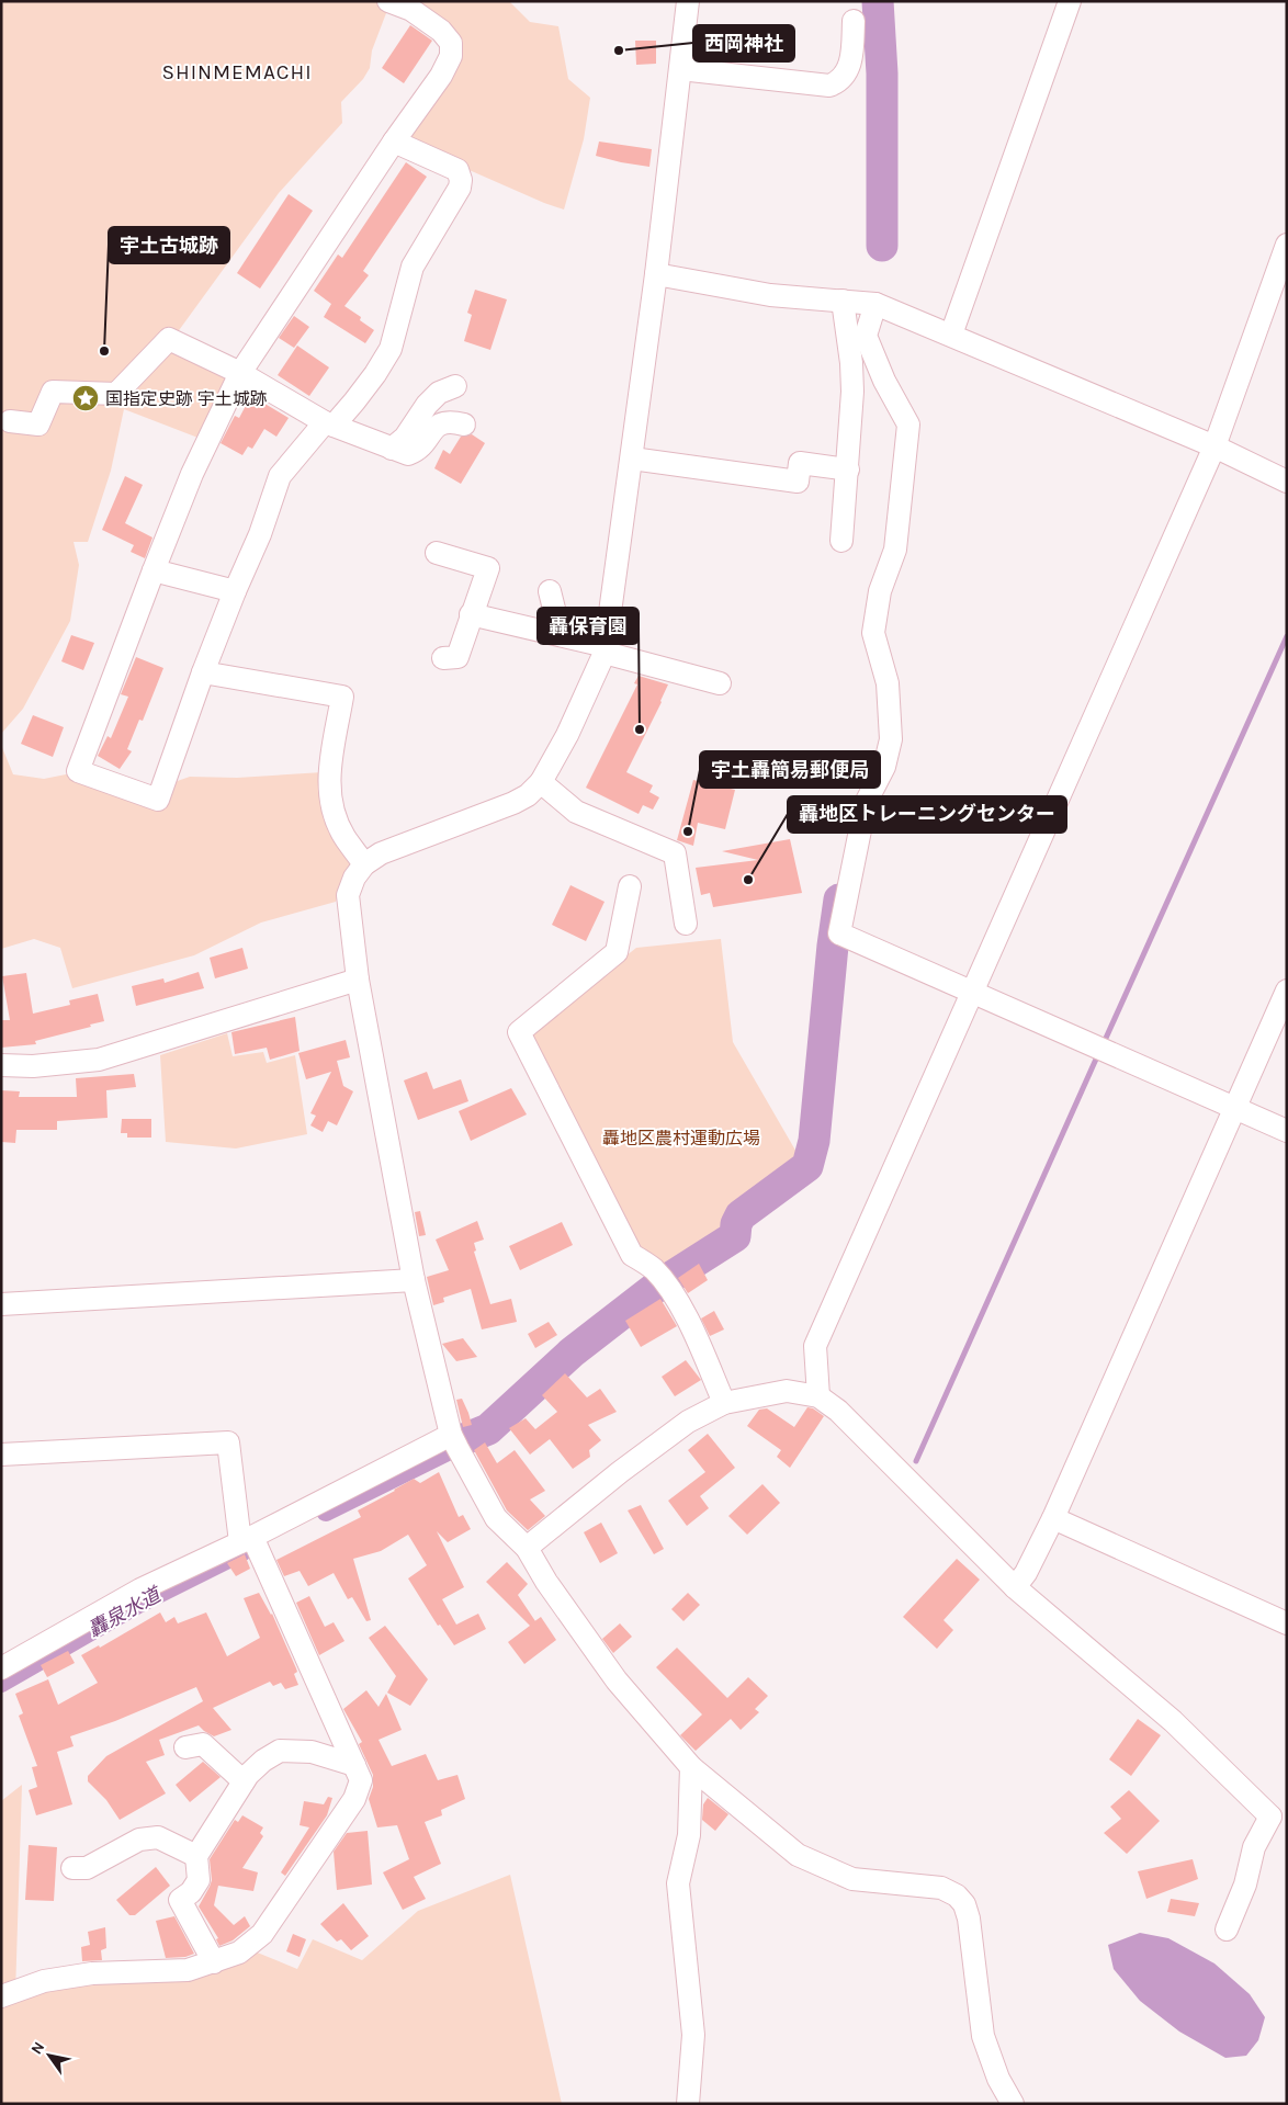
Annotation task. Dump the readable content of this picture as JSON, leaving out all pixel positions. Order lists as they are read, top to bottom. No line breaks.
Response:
{"districts":["SHINMEMACHI"],"water":["轟泉水道"],"parks":["轟地区農村運動広場"],"places":{"other":["西岡神社","宇土古城跡","轟保育園","宇土轟簡易郵便局","轟地区トレーニングセンター"],"place":["国指定史跡 宇土城跡"]},"north":"top left"}
